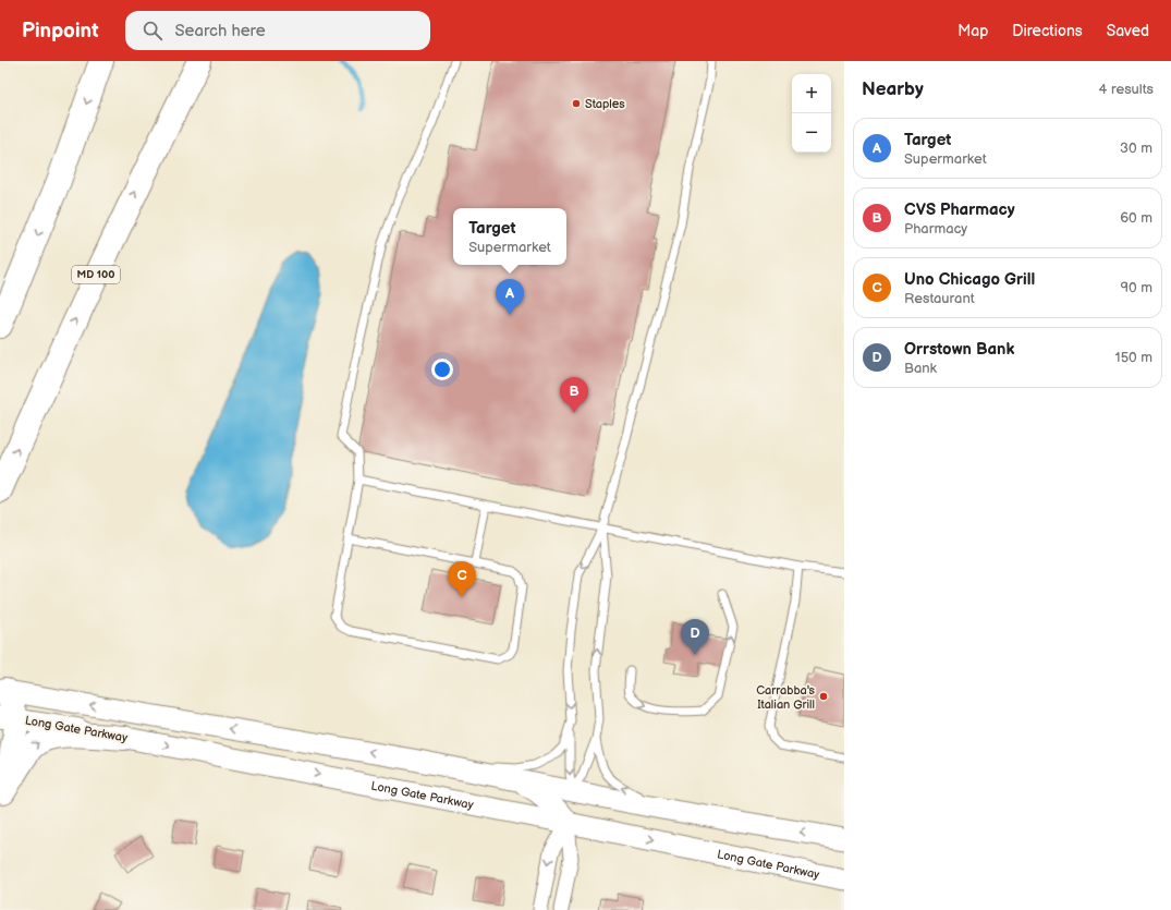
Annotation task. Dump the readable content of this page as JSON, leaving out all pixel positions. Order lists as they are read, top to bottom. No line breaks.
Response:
{"streets":{"highway":["MD 100"],"street":["Long Gate Parkway"]},"places":["Staples","Carrabba's Italian Grill"],"page":{"header":"Pinpoint","search":"Search here","nav":["Map","Directions","Saved"],"heading":["Nearby","4 results"],"map_buttons":["+","−"],"list":[{"mark":"A","name":"Target","note":"Supermarket","value":"30 m"},{"mark":"B","name":"CVS Pharmacy","note":"Pharmacy","value":"60 m"},{"mark":"C","name":"Uno Chicago Grill","note":"Restaurant","value":"90 m"},{"mark":"D","name":"Orrstown Bank","note":"Bank","value":"150 m"}],"popup":["Target","Supermarket"],"pins":["A","B","C","D"]}}
